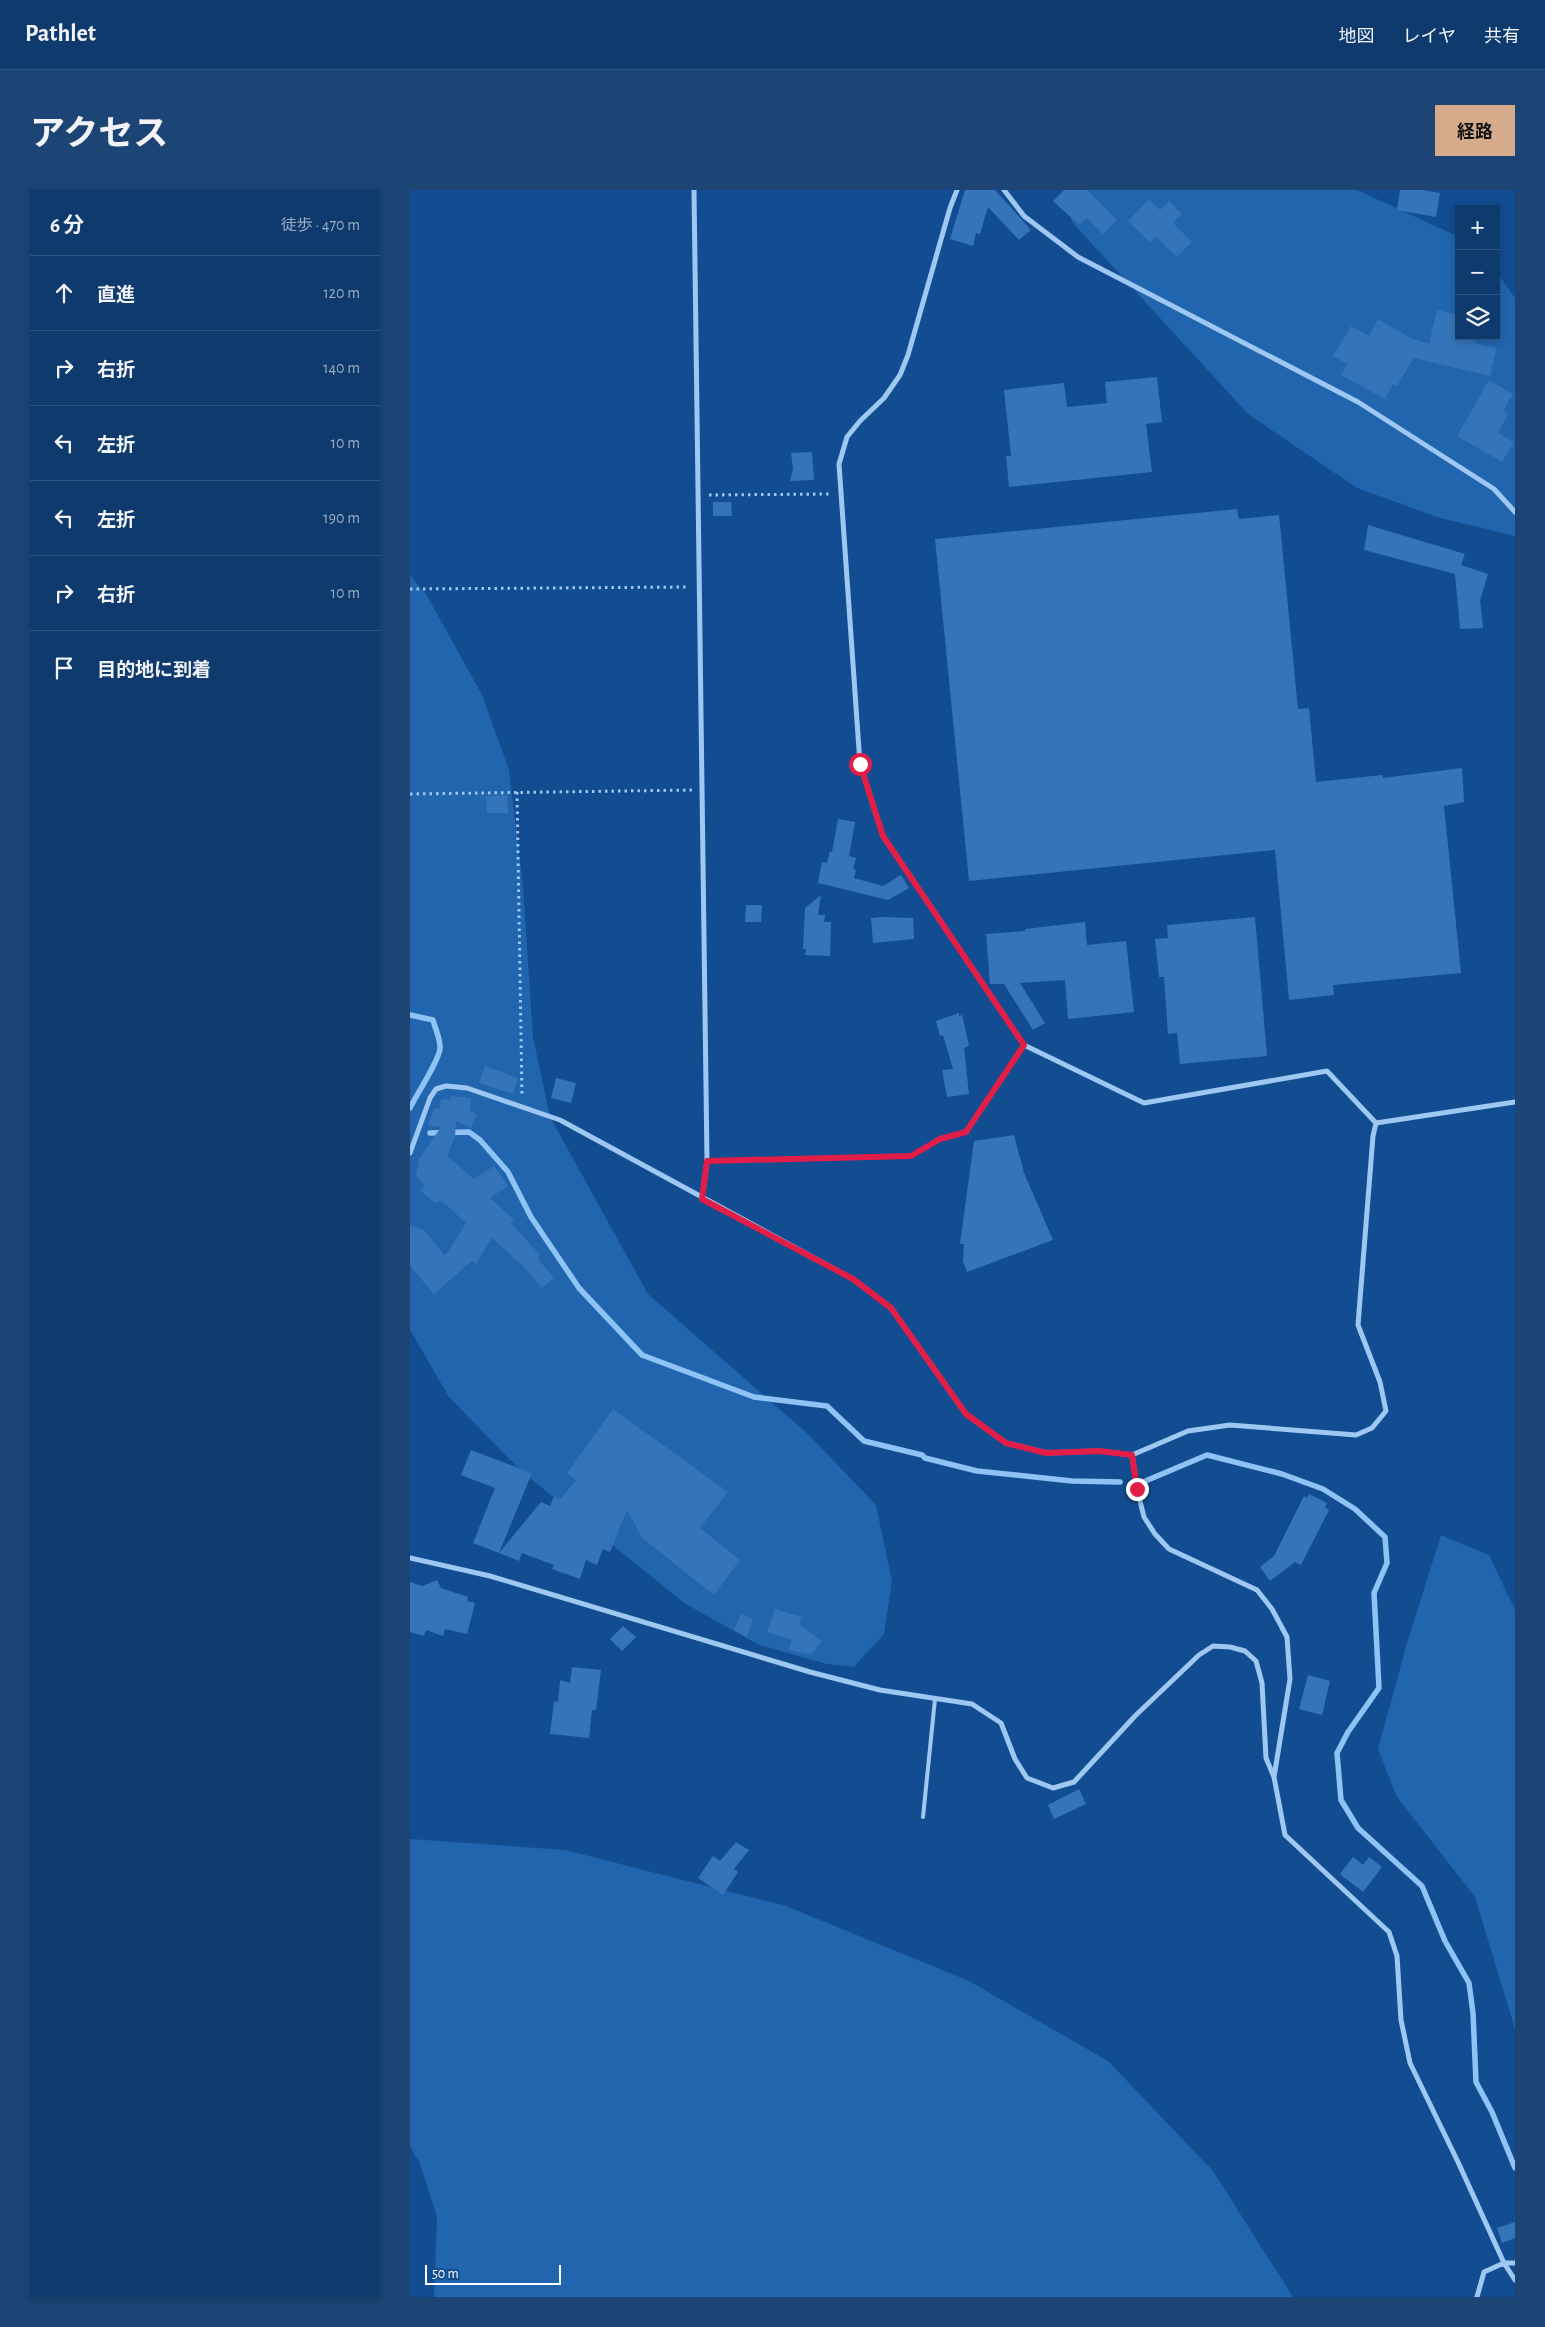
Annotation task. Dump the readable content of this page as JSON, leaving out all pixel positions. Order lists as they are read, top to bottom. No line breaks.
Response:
{"scale_bar":"50 m","page":{"header":"Pathlet","nav":["地図","レイヤ","共有"],"title":"アクセス","buttons":"経路","heading":["6 分","徒歩 · 470 m"],"map_buttons":["+","−"],"list":[["直進","120 m"],["右折","140 m"],["左折","10 m"],["左折","190 m"],["右折","10 m"],"目的地に到着"],"scale":"50 m"}}
